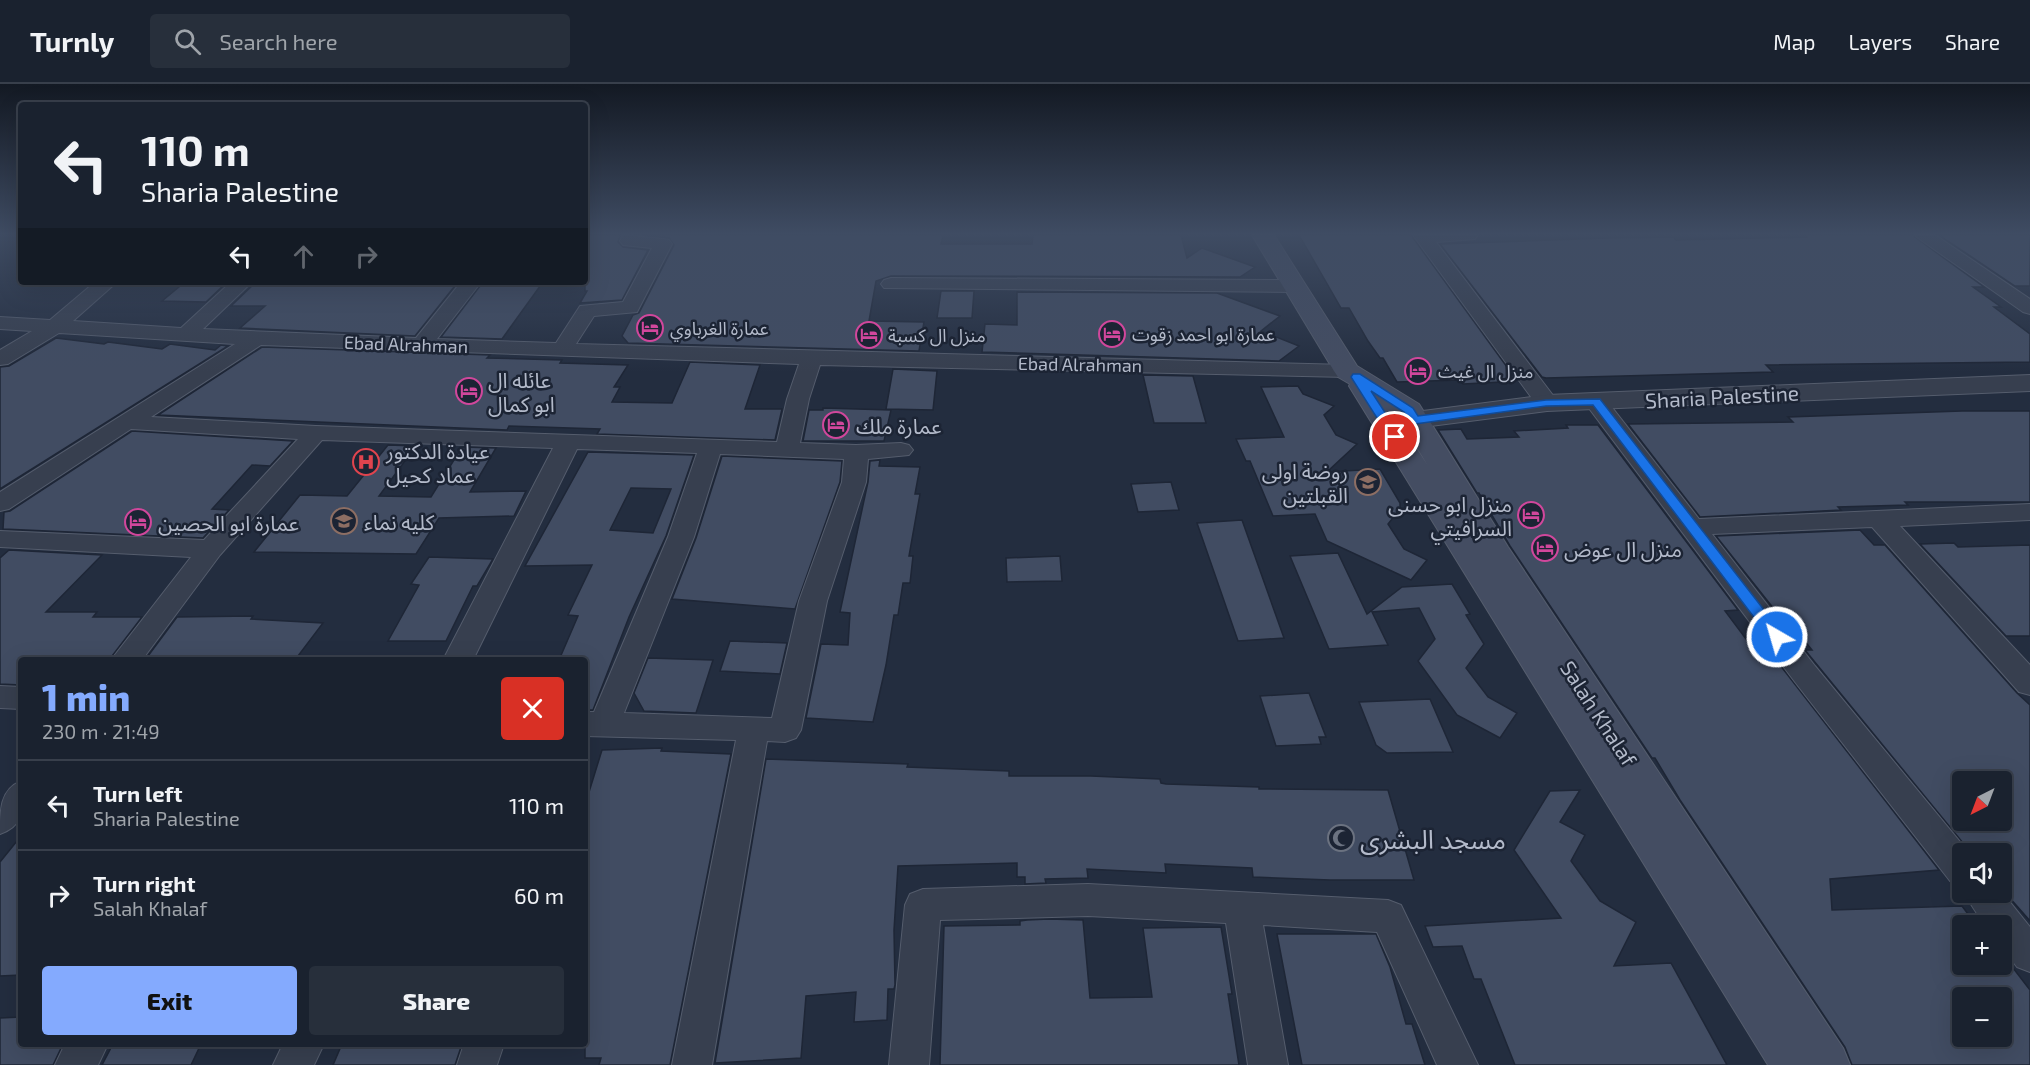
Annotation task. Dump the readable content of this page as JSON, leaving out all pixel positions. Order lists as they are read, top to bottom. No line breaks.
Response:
{"streets":{"main road":["Salah Khalaf"],"street":["Ebad Alrahman","Sharia Palestine"]},"crossings":[["Ebad Alrahman","Salah Khalaf"],["Sharia Palestine","Salah Khalaf"]],"places":{"hotel":["عمارة الغرباوي","عمارة ابو احمد زقوت","منزل ال كسبة","منزل ال غيث","عائله ال ابو كمال","عمارة ملك","منزل ابو حسنى السرافيتي","عمارة ابو الحصين","منزل ال عوض"],"hospital":["عيادة الدكتور عماد كحيل"],"school or university":["روضة اولى القبلتين","كليه نماء"],"mosque":["مسجد البشرى"]},"north":"bottom left","page":{"header":"Turnly","search":"Search here","nav":["Map","Layers","Share"],"turn":["110 m","Sharia Palestine"],"heading":["1 min","230 m · 21:49"],"list":[{"name":"Turn left","note":"Sharia Palestine","value":"110 m"},{"name":"Turn right","note":"Salah Khalaf","value":"60 m"}],"map_buttons":["+","−"],"buttons":["Exit","Share"]}}
